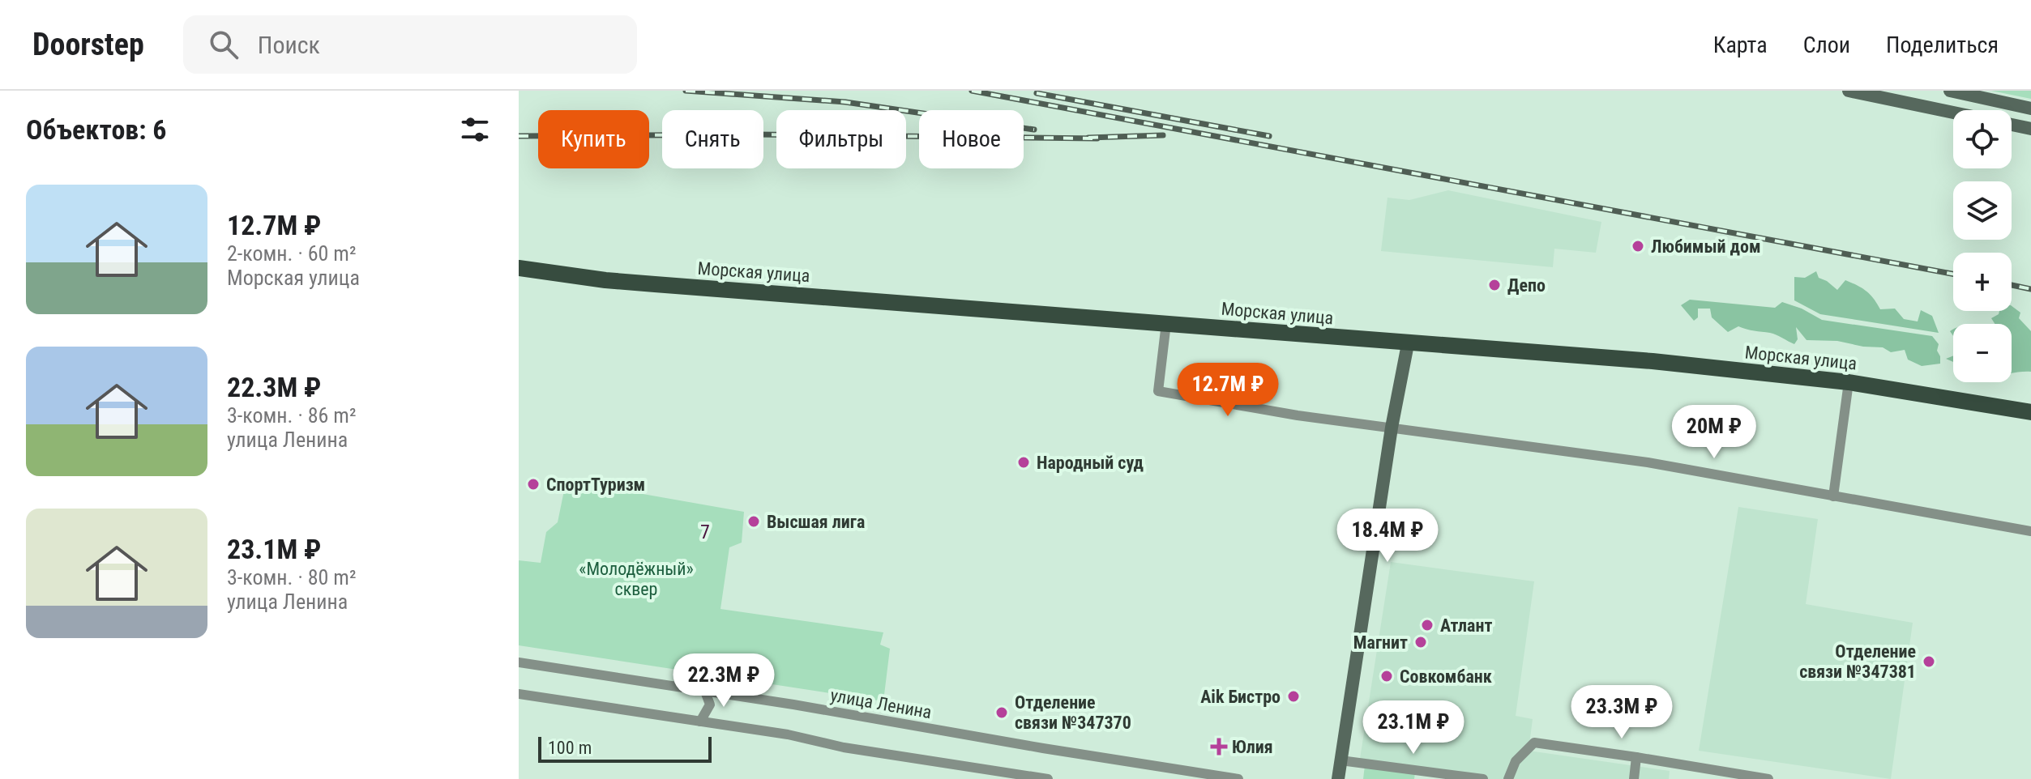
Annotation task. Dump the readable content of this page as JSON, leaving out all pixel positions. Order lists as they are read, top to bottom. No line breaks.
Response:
{"streets":{"main road":["Морская улица"],"street":["улица Ленина"]},"districts":["7"],"parks":["«Молодёжный» сквер"],"places":{"other":["Любимый дом","Депо","Народный суд","СпортТуризм","Высшая лига","Атлант","Магнит","Отделение связи №347381","Совкомбанк","Aik Бистро","Отделение связи №347370"],"health":["Юлия"]},"scale_bar":"100 m","page":{"header":"Doorstep","search":"Поиск","nav":["Карта","Слои","Поделиться"],"heading":"Объектов: 6","map_buttons":["+","−"],"chip":["Купить","Снять","Фильтры","Новое"],"list":[{"name":"12.7M ₽","note":"2-комн. · 60 m² · Морская улица"},{"name":"22.3M ₽","note":"3-комн. · 86 m² · улица Ленина"},{"name":"23.1M ₽","note":"3-комн. · 80 m² · улица Ленина"}],"price":["12.7M ₽","20M ₽","18.4M ₽","22.3M ₽","23.3M ₽","23.1M ₽"],"scale":"100 m"}}
